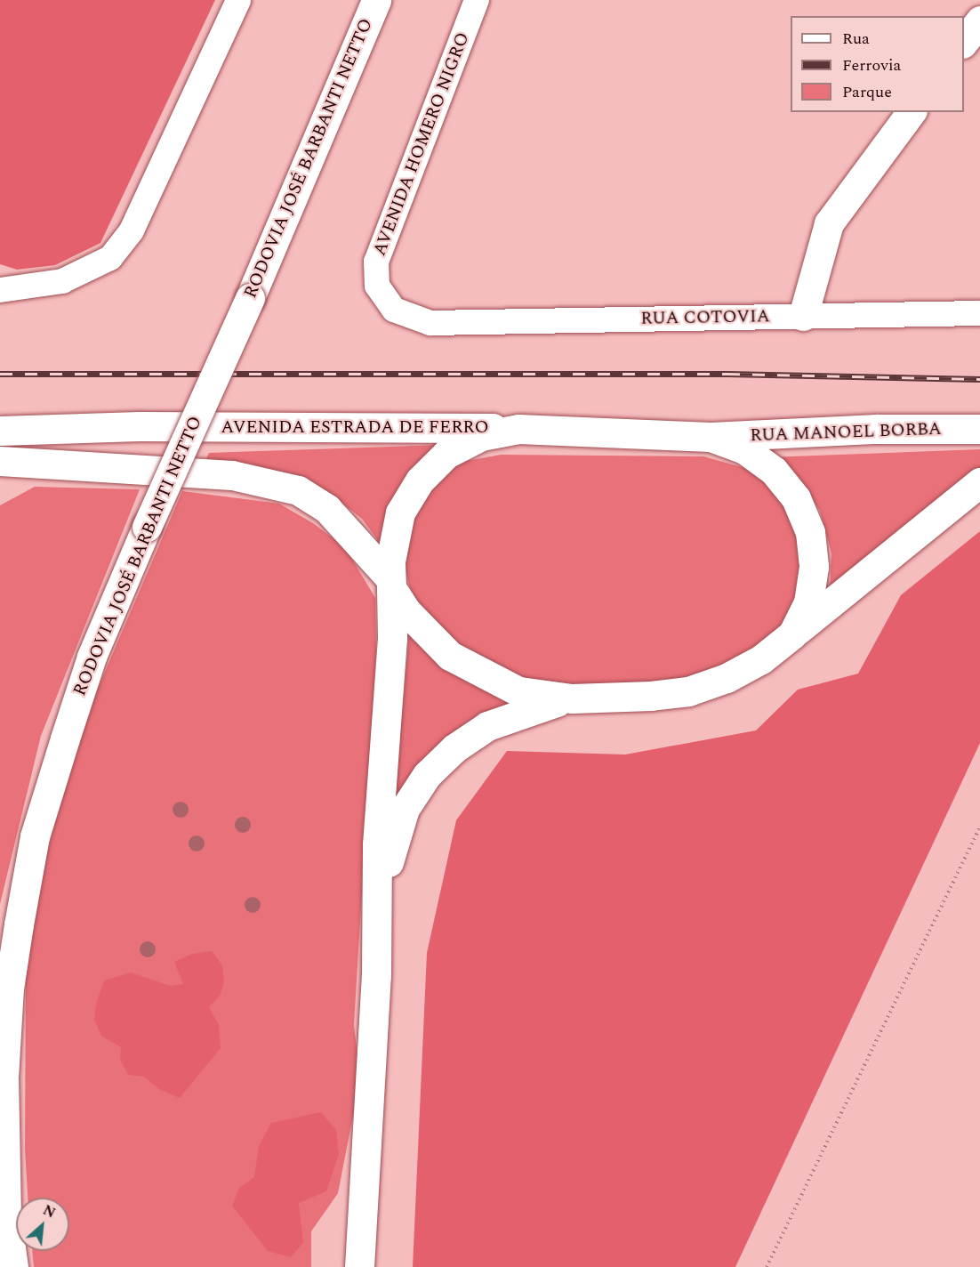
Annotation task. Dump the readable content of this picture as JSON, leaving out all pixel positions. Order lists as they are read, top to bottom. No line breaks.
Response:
{"streets":{"main road":["RODOVIA JOSÉ BARBANTI NETTO","AVENIDA ESTRADA DE FERRO","RUA MANOEL BORBA"],"street":["AVENIDA HOMERO NIGRO","RUA COTOVIA"]},"crossings":[["AVENIDA HOMERO NIGRO","RUA COTOVIA"],["AVENIDA ESTRADA DE FERRO","RUA MANOEL BORBA"]],"legend":["Rua","Ferrovia","Parque"],"north":"top right"}
